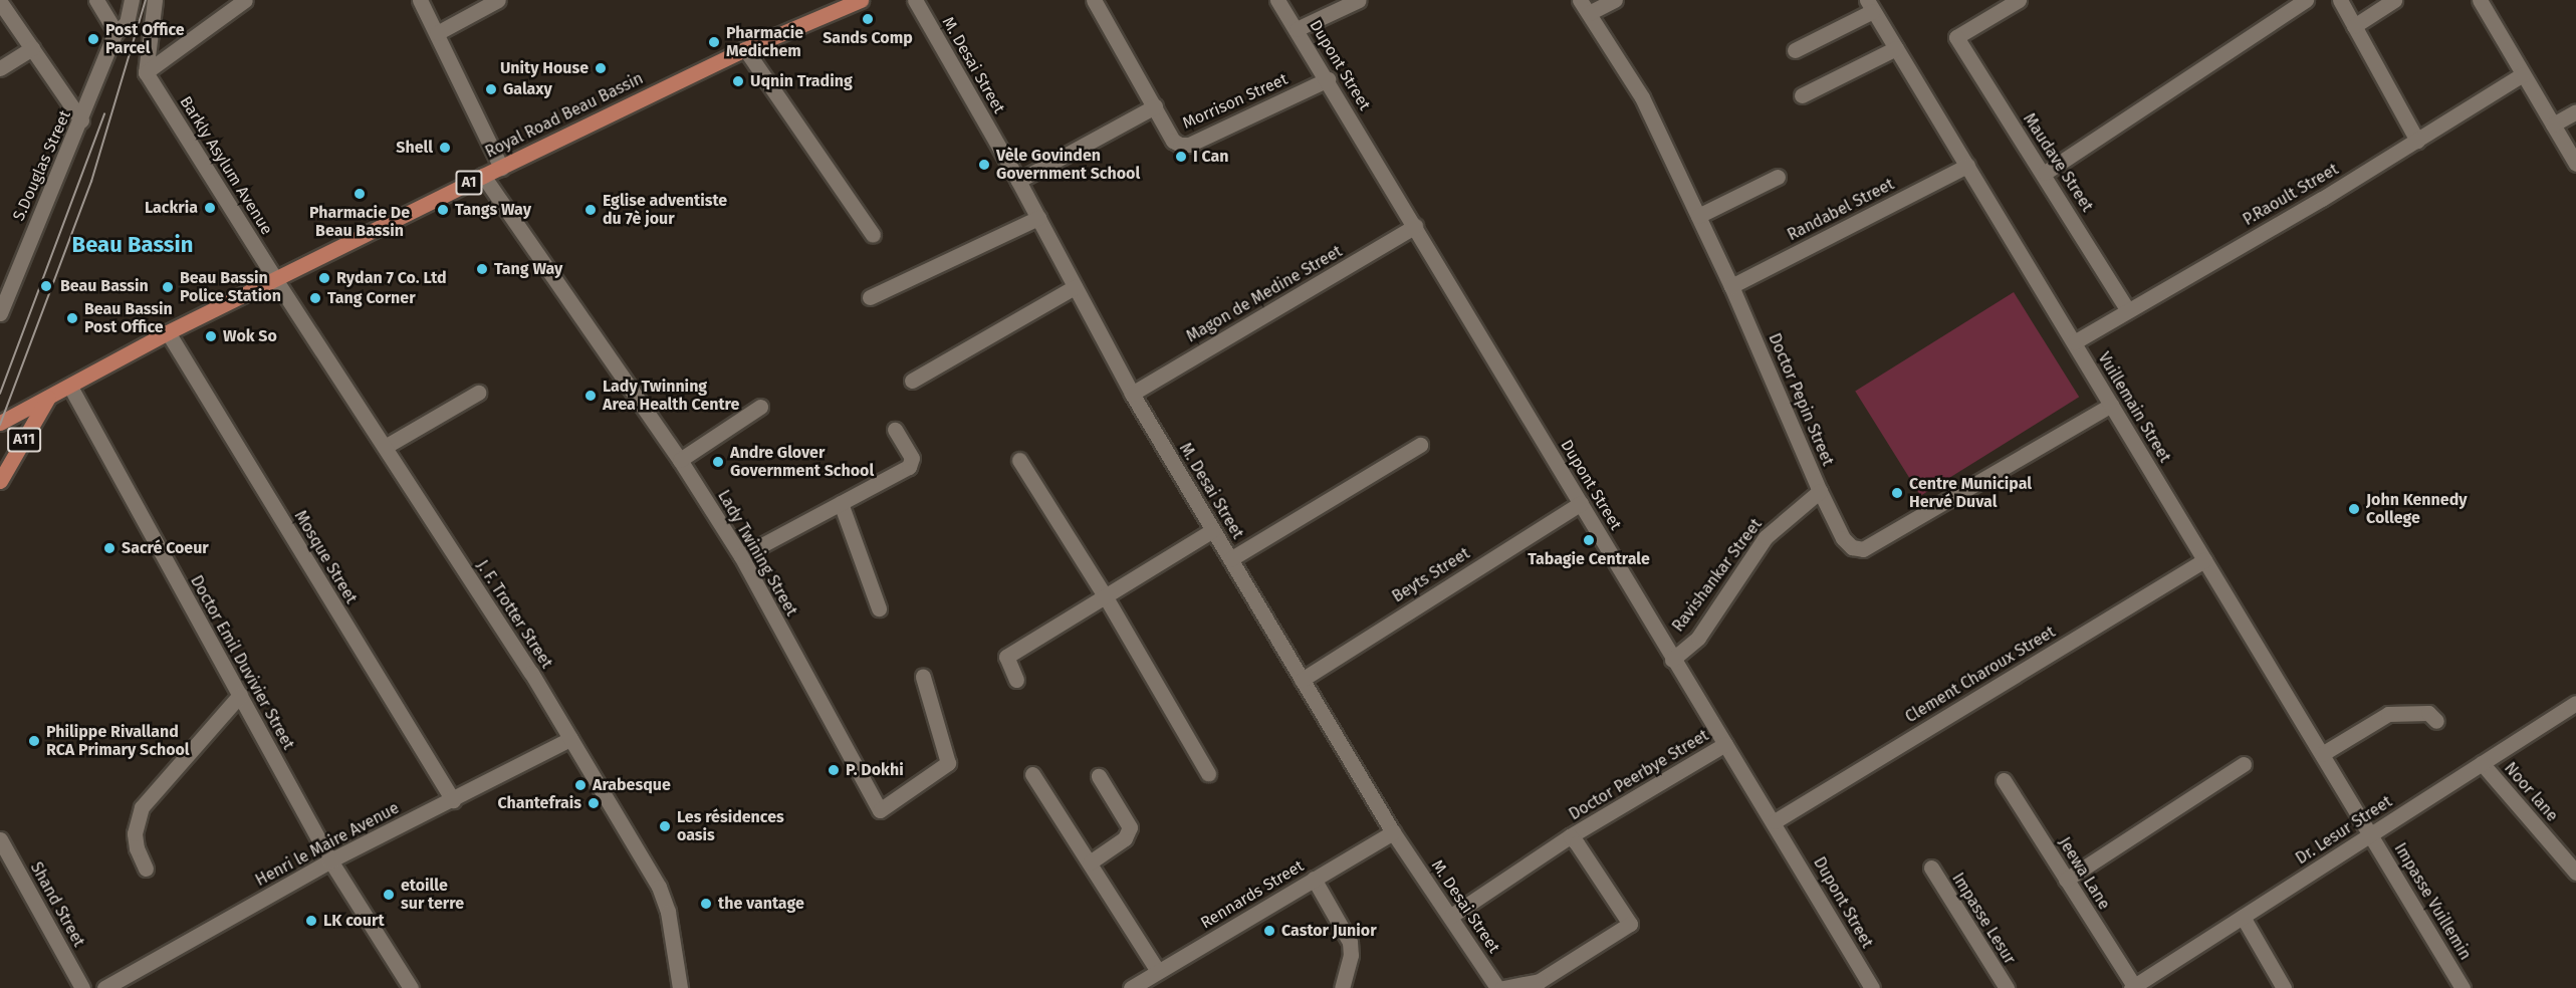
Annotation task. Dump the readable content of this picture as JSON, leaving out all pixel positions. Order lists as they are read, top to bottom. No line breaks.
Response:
{"streets":{"main road":["Royal Road Beau Bassin","A1","A11"],"street":["M. Desai Street","Dupont Street","Morrison Street","Maudave Street","S.Douglas Street","Barkly Asylum Avenue","P.Raoult Street","Randabel Street","Magon de Medine Street","Doctor Pepin Street","Vuillemain Street","Lady Twining Street","Mosque Street","Beyts Street","Ravishankar Street","J. F. Trotter Street","Doctor Emil Duvivier Street","Clement Charoux Street","Doctor Peerbye Street","Noor lane","Dr. Lesur Street","Henri le Maire Avenue","Jeewa Lane","Rennards Street","Impasse Vuillemin","Shand Street","Impasse Lesur"]},"crossings":[["M. Desai Street","Magon de Medine Street"],["M. Desai Street","Beyts Street"],["M. Desai Street","Doctor Peerbye Street"],["M. Desai Street","Rennards Street"],["Dupont Street","Morrison Street"],["Dupont Street","Magon de Medine Street"],["Dupont Street","Beyts Street"],["Dupont Street","Ravishankar Street"],["Dupont Street","Clement Charoux Street"],["Dupont Street","Doctor Peerbye Street"],["Royal Road Beau Bassin","Barkly Asylum Avenue"],["Royal Road Beau Bassin","A11"],["Royal Road Beau Bassin","Lady Twining Street"],["Royal Road Beau Bassin","Mosque Street"],["Royal Road Beau Bassin","J. F. Trotter Street"],["Royal Road Beau Bassin","Doctor Emil Duvivier Street"],["Maudave Street","P.Raoult Street"],["Barkly Asylum Avenue","J. F. Trotter Street"],["P.Raoult Street","Vuillemain Street"],["Randabel Street","Doctor Pepin Street"],["Randabel Street","Vuillemain Street"],["Doctor Pepin Street","Vuillemain Street"],["Doctor Pepin Street","Ravishankar Street"],["Vuillemain Street","Clement Charoux Street"],["Vuillemain Street","Dr. Lesur Street"],["Vuillemain Street","Impasse Vuillemin"],["Mosque Street","Henri le Maire Avenue"],["J. F. Trotter Street","Henri le Maire Avenue"],["Doctor Emil Duvivier Street","Henri le Maire Avenue"],["Noor lane","Dr. Lesur Street"],["Dr. Lesur Street","Jeewa Lane"],["Dr. Lesur Street","Impasse Vuillemin"]],"districts":["Beau Bassin"],"places":["Sands Comp","Post Office Parcel","Pharmacie Medichem","Unity House","Uqnin Trading","Galaxy","Shell","I Can","Vèle Govinden Government School","Pharmacie De Beau Bassin","Lackria","Tangs Way","Eglise adventiste du 7è jour","Tang Way","Rydan 7 Co. Ltd","Beau Bassin","Beau Bassin Police Station","Tang Corner","Beau Bassin Post Office","Wok So","Lady Twinning Area Health Centre","Andre Glover Government School","Centre Municipal Hervé Duval","John Kennedy College","Tabagie Centrale","Sacré Coeur","Philippe Rivalland RCA Primary School","P. Dokhi","Arabesque","Chantefrais","Les résidences oasis","etoille sur terre","the vantage","LK court","Castor Junior"]}
